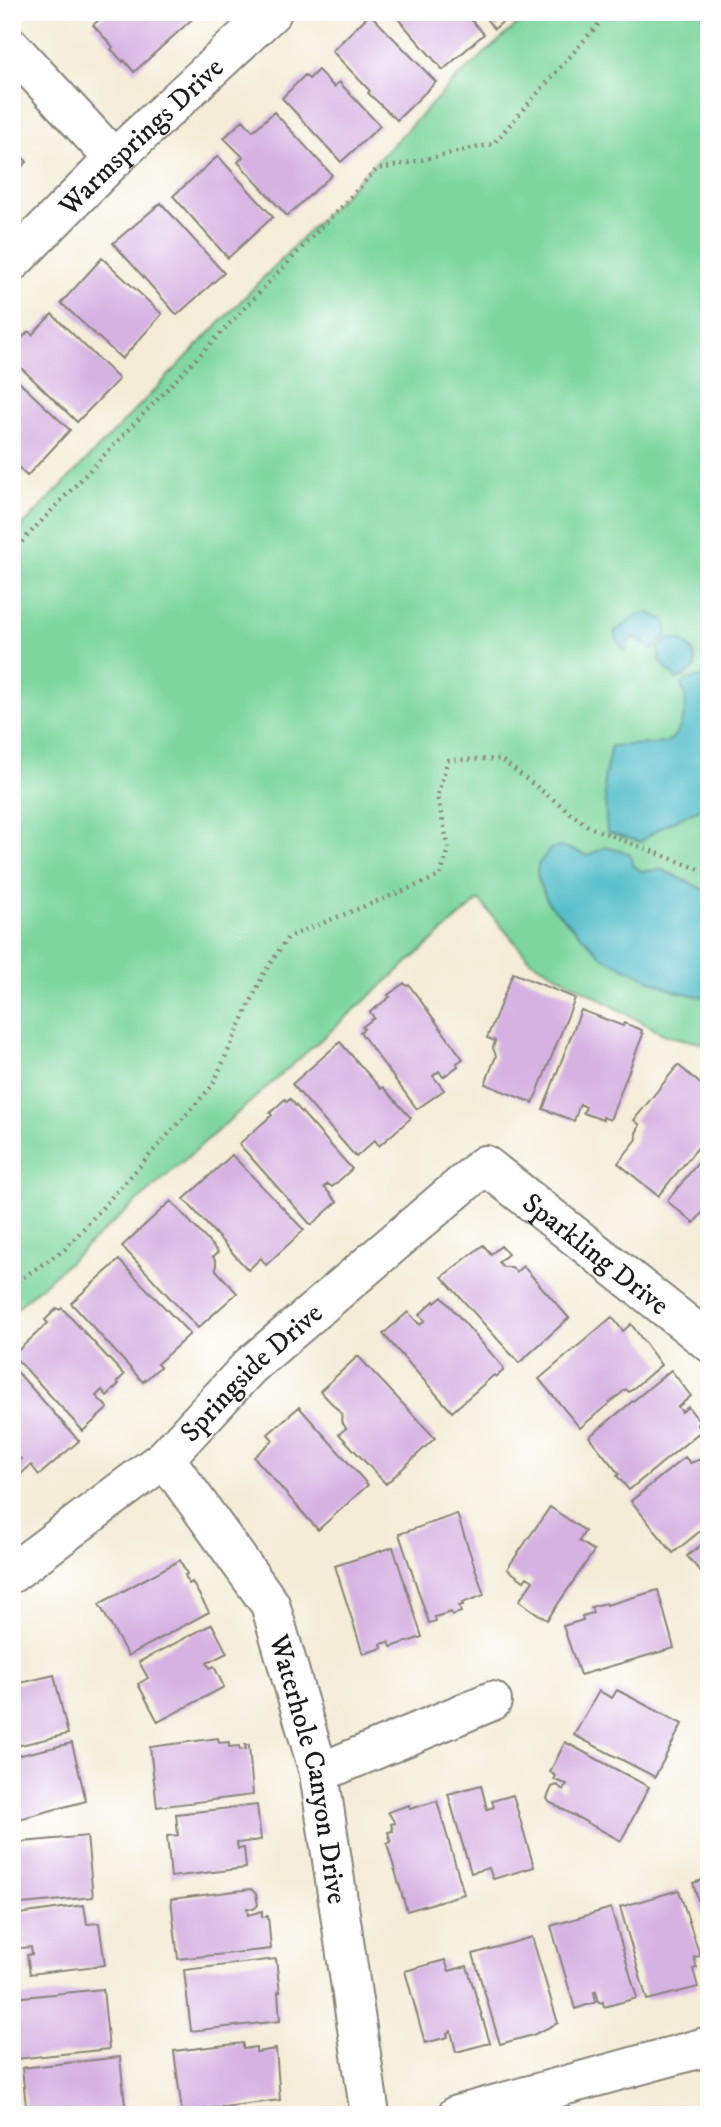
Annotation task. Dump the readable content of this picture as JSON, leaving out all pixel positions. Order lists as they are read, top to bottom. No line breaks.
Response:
{"streets":{"street":["Warmsprings Drive","Sparkling Drive","Springside Drive","Waterhole Canyon Drive"]},"crossings":[["Sparkling Drive","Springside Drive"],["Springside Drive","Waterhole Canyon Drive"]]}
